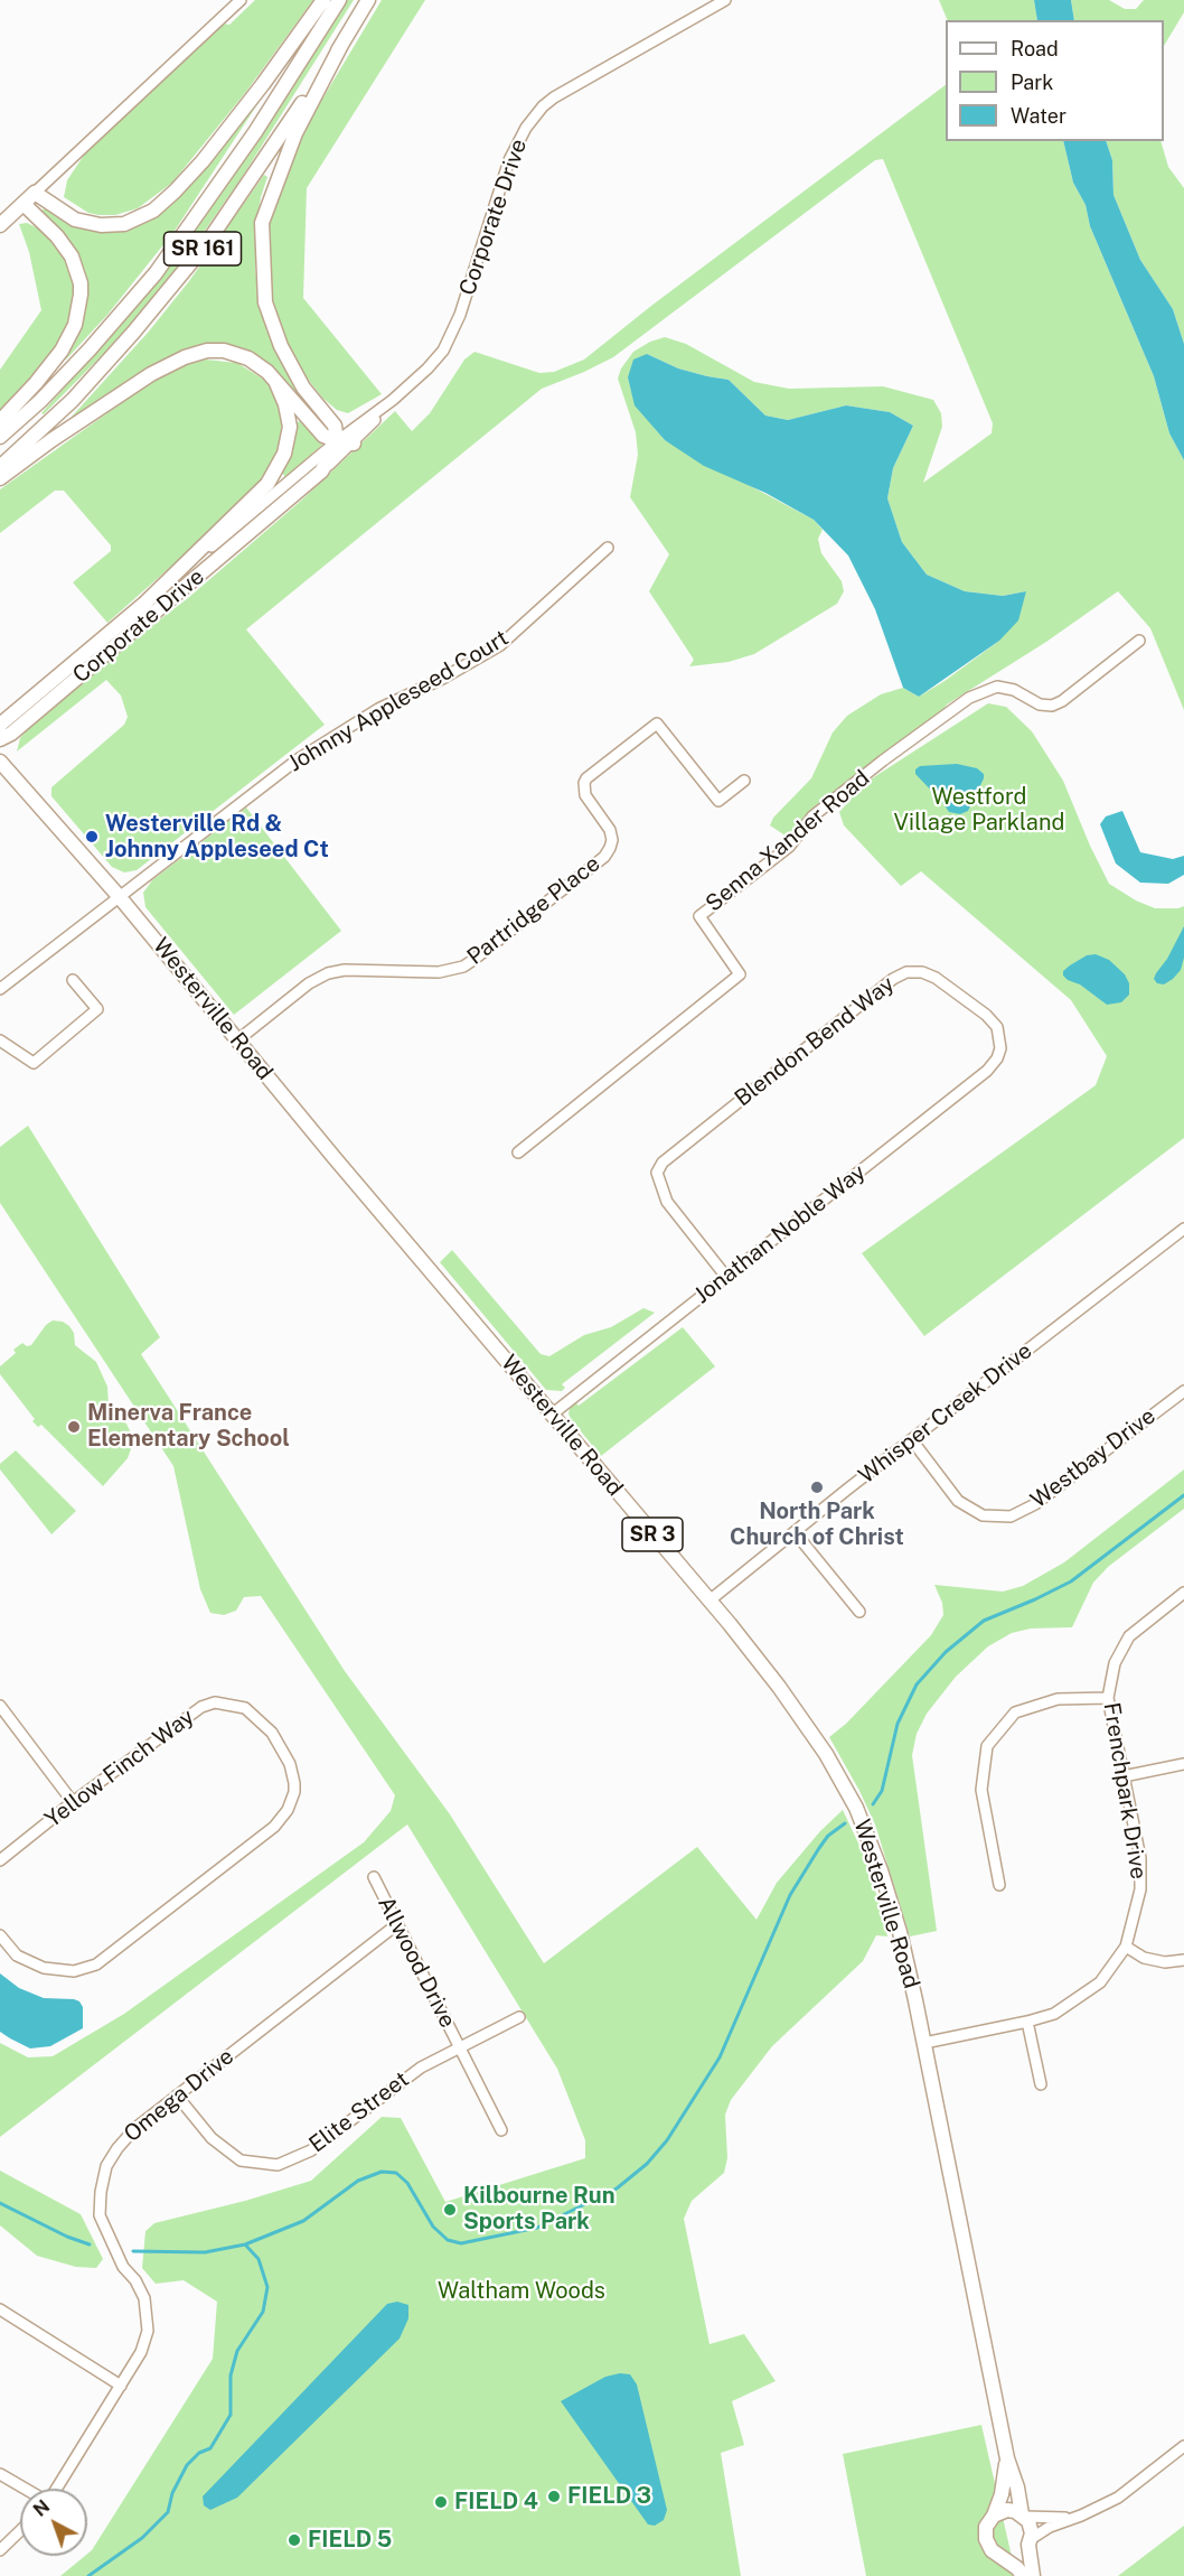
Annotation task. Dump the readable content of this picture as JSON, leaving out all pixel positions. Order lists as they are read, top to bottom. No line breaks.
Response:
{"streets":{"main road":["Corporate Drive","SR 161","Westerville Road","SR 3"],"street":["Johnny Appleseed Court","Senna Xander Road","Partridge Place","Blendon Bend Way","Jonathan Noble Way","Whisper Creek Drive","Westbay Drive","Yellow Finch Way","Frenchpark Drive","Allwood Drive","Omega Drive","Elite Street"]},"crossings":[["Johnny Appleseed Court","Westerville Road"],["Partridge Place","Westerville Road"],["Westerville Road","Jonathan Noble Way"],["Westerville Road","Whisper Creek Drive"],["Westerville Road","Frenchpark Drive"],["Blendon Bend Way","Jonathan Noble Way"],["Whisper Creek Drive","Westbay Drive"],["Allwood Drive","Omega Drive"],["Allwood Drive","Elite Street"],["Omega Drive","Elite Street"]],"parks":["Westford Village Parkland","Waltham Woods"],"places":["Westerville Rd & Johnny Appleseed Ct","Minerva France Elementary School","North Park Church of Christ","Kilbourne Run Sports Park","FIELD 3","FIELD 4","FIELD 5"],"legend":["Road","Park","Water"],"north":"top left"}
